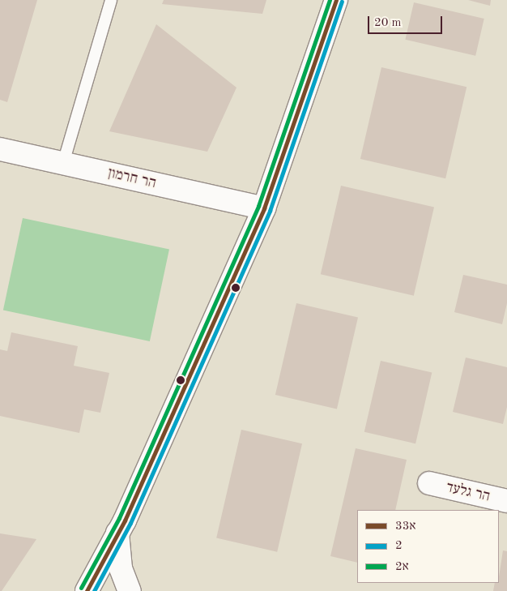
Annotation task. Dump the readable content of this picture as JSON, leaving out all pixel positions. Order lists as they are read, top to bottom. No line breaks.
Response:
{"streets":{"street":["הר חרמון","הר גלעד"]},"lines":["transit line 33א","transit line 2א","transit line 2"],"legend":["33א","2","2א"],"scale_bar":"20 m"}
